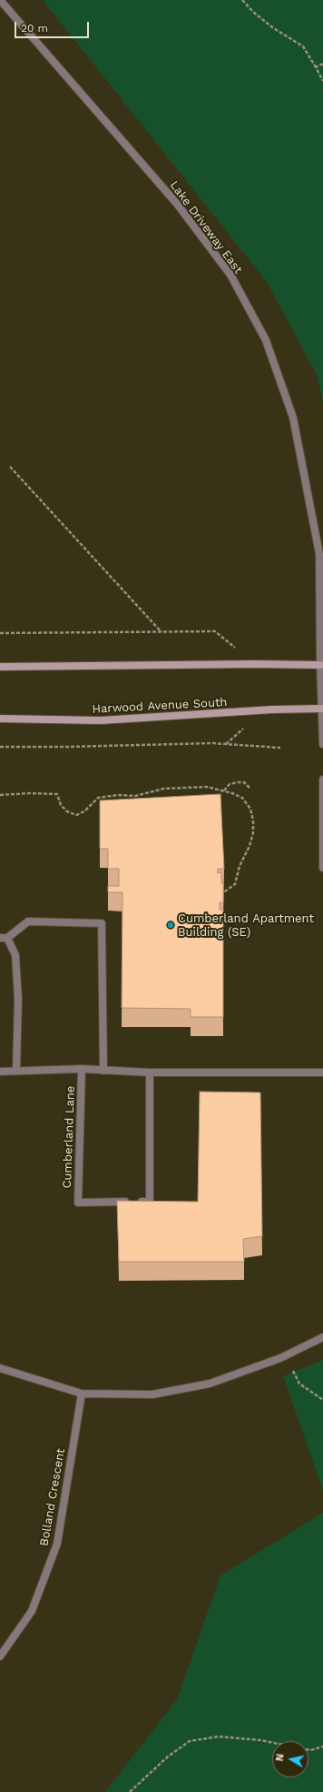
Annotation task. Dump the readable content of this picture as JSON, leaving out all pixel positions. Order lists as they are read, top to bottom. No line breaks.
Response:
{"streets":{"main road":["Harwood Avenue South"],"street":["Lake Driveway East","Cumberland Lane","Bolland Crescent"]},"crossings":[["Lake Driveway East","Harwood Avenue South"]],"places":["Cumberland Apartment Building (SE)"],"scale_bar":"20 m","north":"left"}
